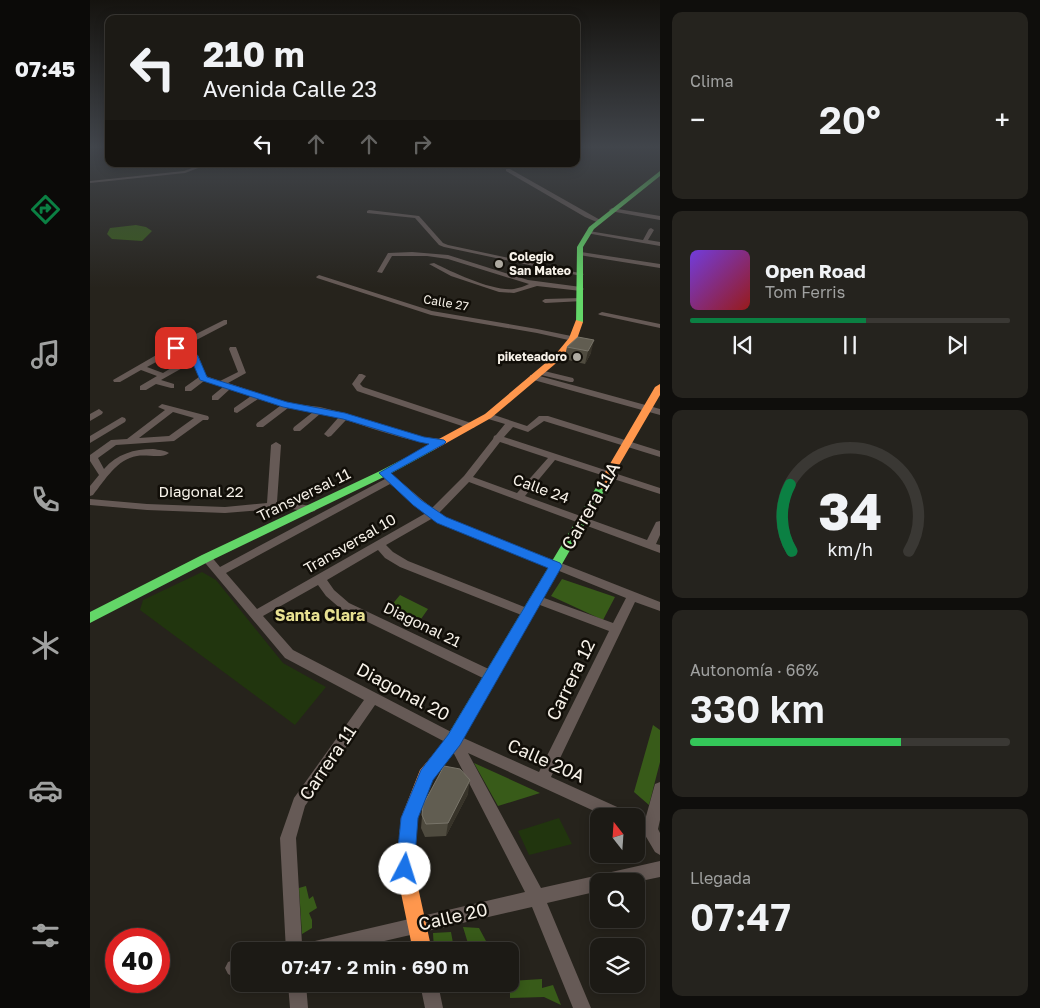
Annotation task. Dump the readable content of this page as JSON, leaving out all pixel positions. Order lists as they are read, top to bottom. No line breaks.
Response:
{"streets":{"street":["Calle 27","Calle 24","Diagonal 22","Transversal 11","Carrera 11A","Transversal 10","Diagonal 21","Carrera 12","Diagonal 20","Calle 20A","Carrera 11","Calle 20"]},"crossings":[["Calle 24","Carrera 11A"],["Calle 24","Transversal 10"],["Diagonal 22","Transversal 11"],["Transversal 11","Diagonal 20"],["Carrera 11A","Diagonal 21"],["Carrera 11A","Diagonal 20"],["Carrera 11A","Calle 20A"],["Carrera 11A","Calle 20"],["Transversal 10","Diagonal 21"],["Transversal 10","Diagonal 20"],["Carrera 12","Calle 20A"],["Diagonal 20","Calle 20A"],["Diagonal 20","Carrera 11"],["Diagonal 20","Calle 20"]],"districts":["Santa Clara"],"places":["Colegio San Mateo","piketeadoro"],"north":"top","page":{"tabs":"07:45","tile":["Clima",["Autonomía · 66%","330 km"],["Llegada","07:47"]],"turn":["210 m","Avenida Calle 23"],"heat":["−","20°","+"],"song":["Open Road","Tom Ferris"],"limit":"40","trip":"07:47 · 2 min · 690 m","gauge":["34","km/h"]}}
